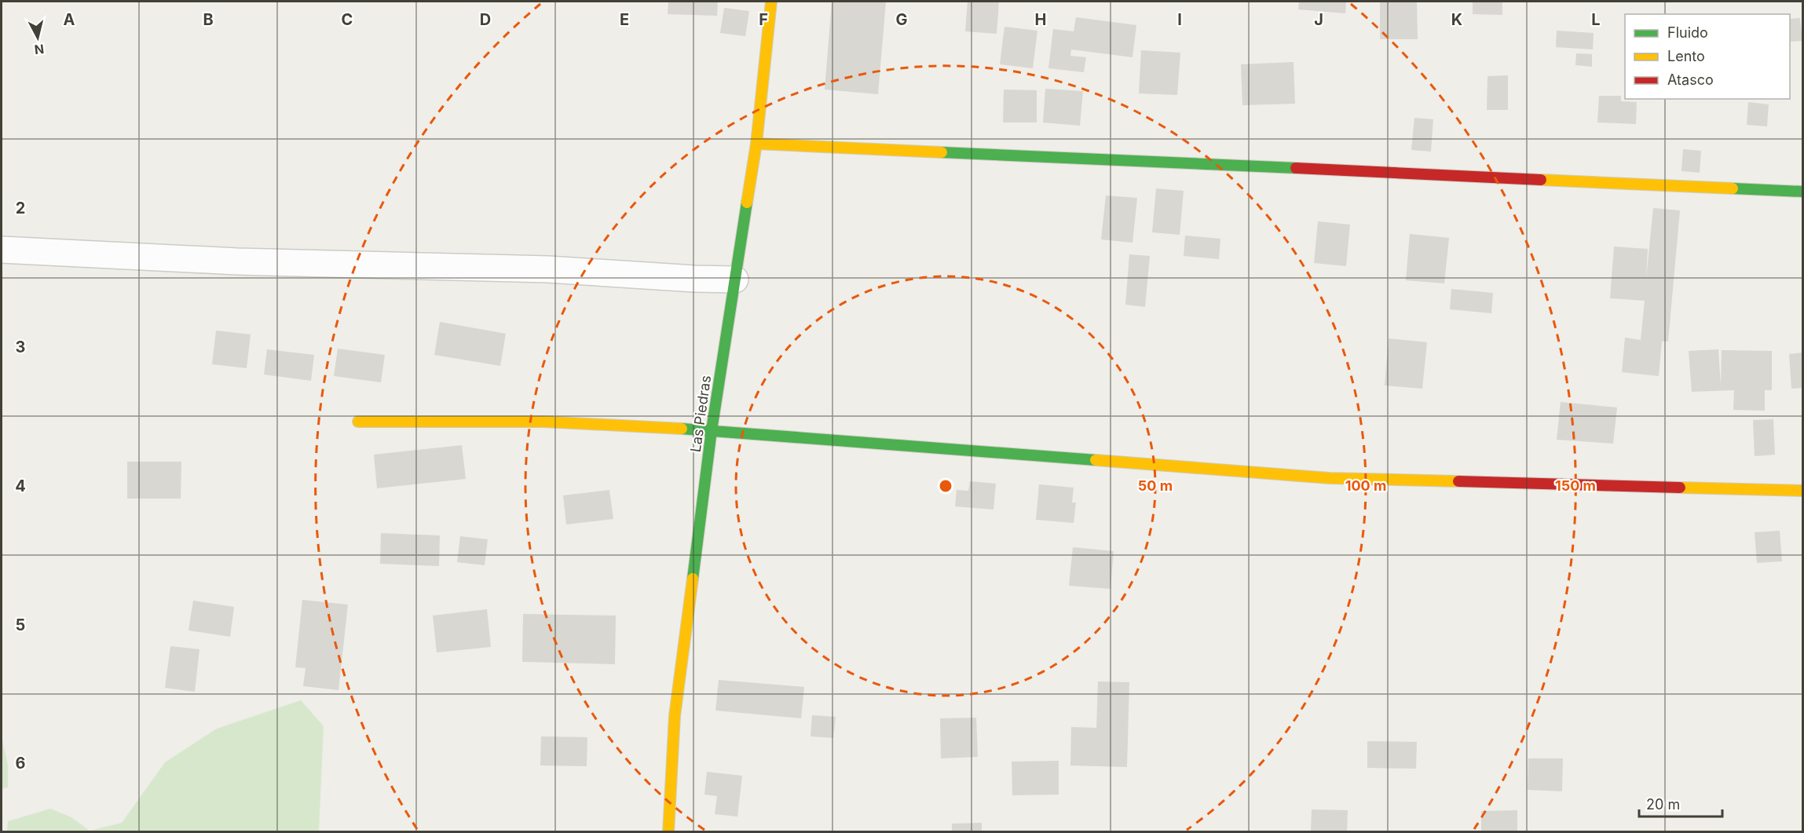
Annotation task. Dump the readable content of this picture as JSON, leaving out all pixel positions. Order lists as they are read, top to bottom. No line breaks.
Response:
{"streets":{"street":["Las Piedras"]},"legend":["Fluido","Lento","Atasco"],"scale_bar":"20 m","north":"bottom","grid":{"columns":["A","B","C","D","E","F","G","H","I","J","K","L"],"rows":["2","3","4","5","6"]},"rings":["50 m","100 m","150 m"]}
